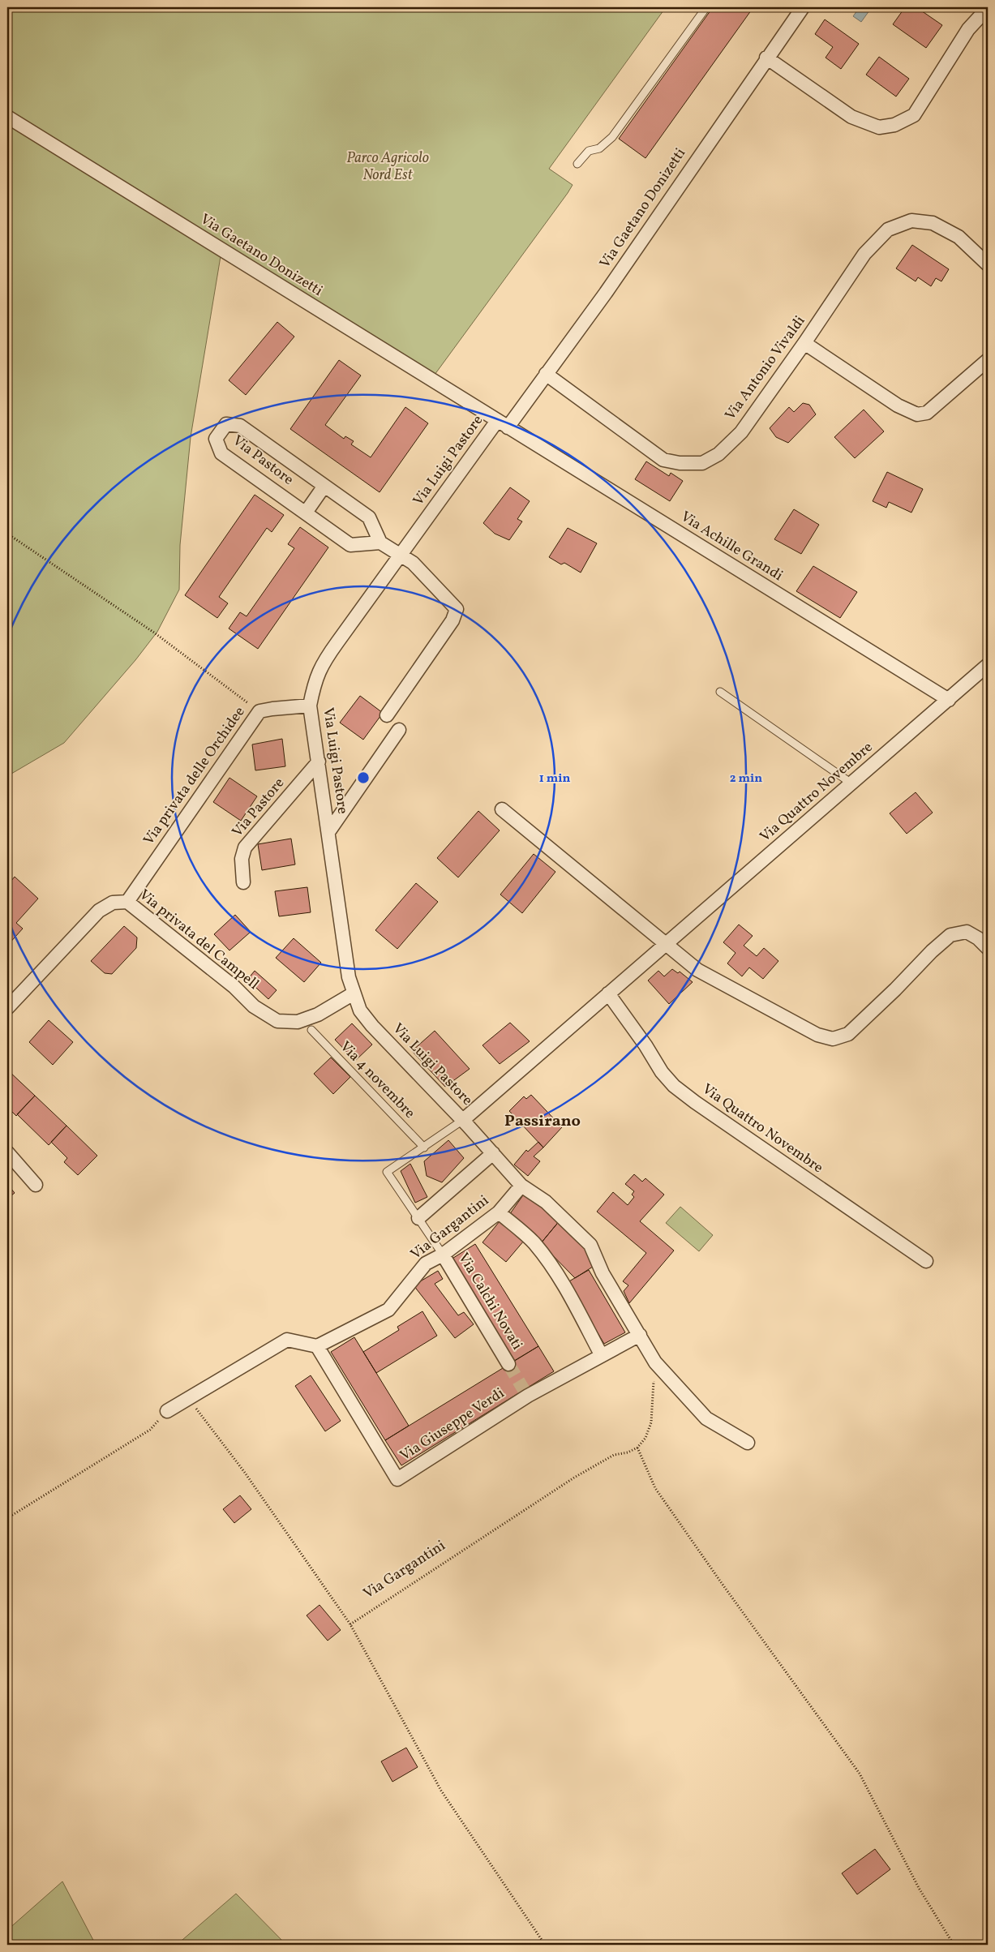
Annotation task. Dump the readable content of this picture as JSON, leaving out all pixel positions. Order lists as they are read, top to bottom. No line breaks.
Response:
{"streets":{"street":["Via Gaetano Donizetti","Via Antonio Vivaldi","Via Pastore","Via Luigi Pastore","Via Achille Grandi","Via privata delle Orchidee","Via Quattro Novembre","Via privata del Campell","Via Gargantini","Via Calchi Novati","Via Giuseppe Verdi"],"lane":["Via 4 novembre"]},"crossings":[["Via Gaetano Donizetti","Via Antonio Vivaldi"],["Via Gaetano Donizetti","Via Luigi Pastore"],["Via Gaetano Donizetti","Via Achille Grandi"],["Via Pastore","Via Luigi Pastore"],["Via Luigi Pastore","Via Achille Grandi"],["Via Luigi Pastore","Via privata delle Orchidee"],["Via Luigi Pastore","Via Quattro Novembre"],["Via Luigi Pastore","Via privata del Campell"],["Via Achille Grandi","Via Quattro Novembre"],["Via privata delle Orchidee","Via privata del Campell"],["Via Quattro Novembre","Via 4 novembre"],["Via Quattro Novembre","Via Calchi Novati"],["Via 4 novembre","Via Calchi Novati"],["Via Gargantini","Via Calchi Novati"],["Via Gargantini","Via Giuseppe Verdi"]],"districts":["Passirano"],"parks":["Parco Agricolo Nord Est"],"rings":["1 min","2 min"]}
